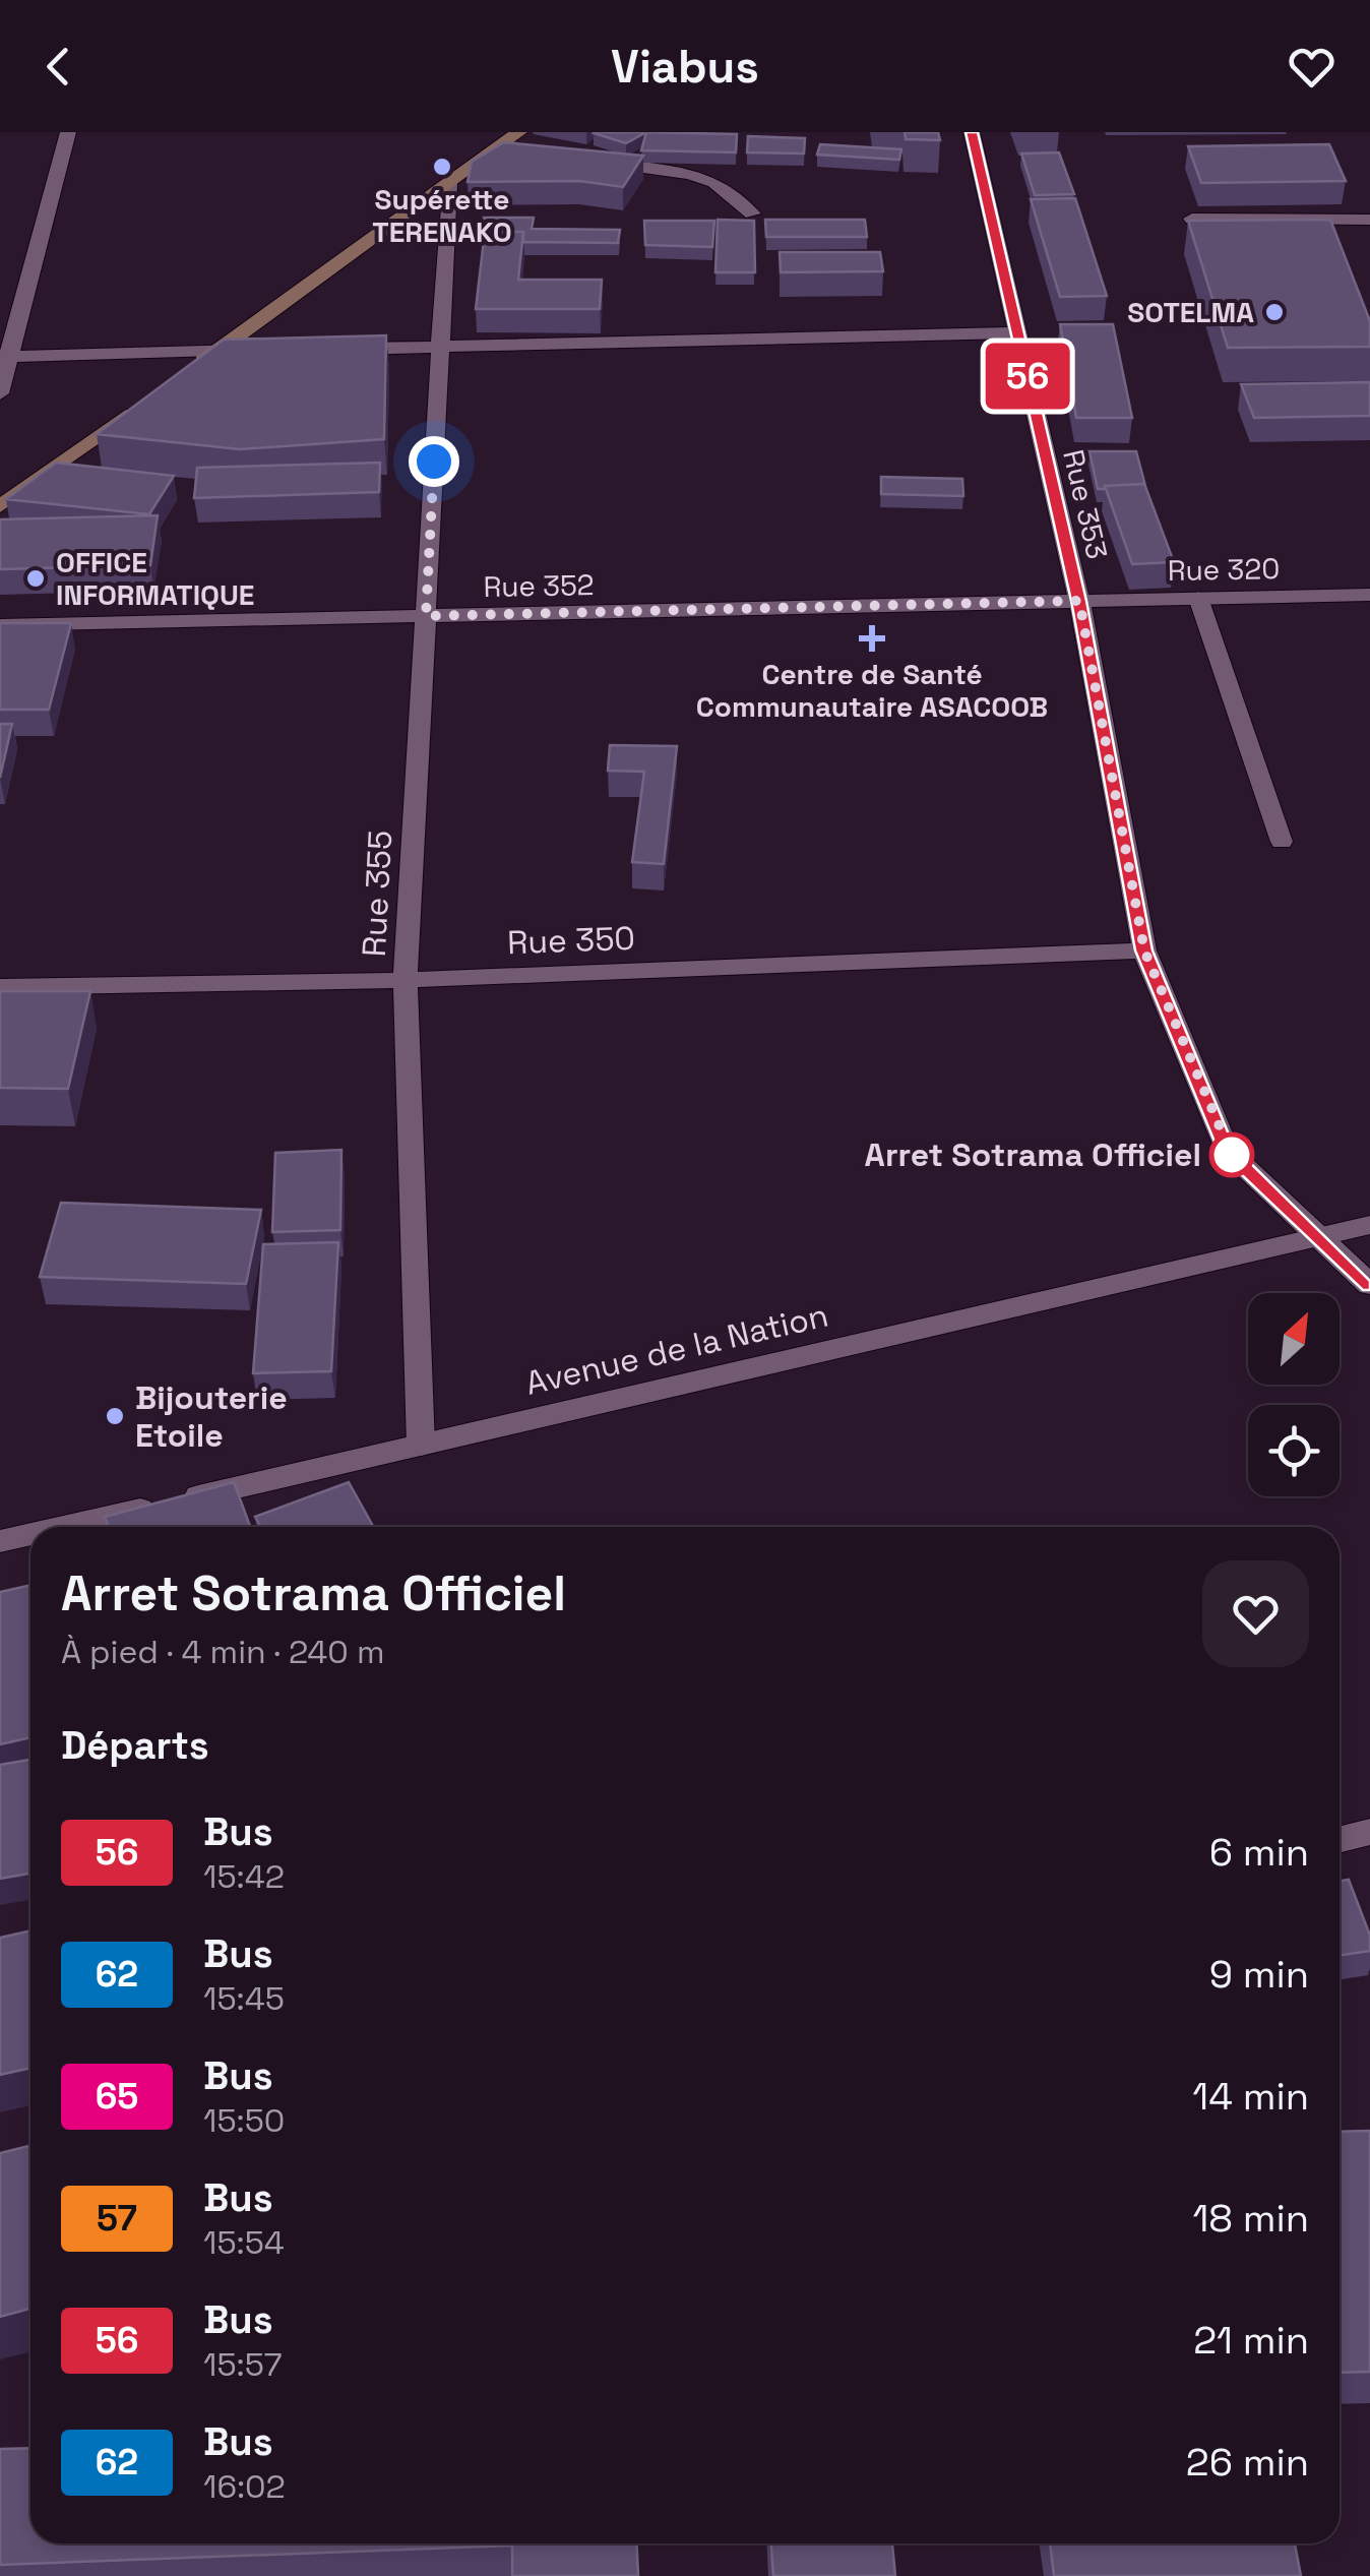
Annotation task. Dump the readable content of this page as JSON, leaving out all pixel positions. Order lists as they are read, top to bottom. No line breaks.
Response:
{"streets":{"street":["Rue 353","Rue 320","Rue 352","Rue 355","Rue 350","Avenue de la Nation"]},"crossings":[["Rue 353","Rue 320"],["Rue 353","Rue 352"],["Rue 353","Rue 350"],["Rue 353","Avenue de la Nation"],["Rue 320","Rue 352"],["Rue 352","Rue 355"],["Rue 355","Rue 350"],["Rue 355","Avenue de la Nation"]],"places":{"other":["Supérette TERENAKO","SOTELMA","OFFICE INFORMATIQUE","Arret Sotrama Officiel","Bijouterie Etoile"],"health":["Centre de Santé Communautaire ASACOOB"]},"lines":["bus line 56"],"north":"top right","page":{"header":"Viabus","on_map":"56","heading":[["Arret Sotrama Officiel","À pied · 4 min · 240 m"],"Départs"],"list":[{"mark":"56","name":"Bus","note":"15:42","value":"6 min"},{"mark":"62","name":"Bus","note":"15:45","value":"9 min"},{"mark":"65","name":"Bus","note":"15:50","value":"14 min"},{"mark":"57","name":"Bus","note":"15:54","value":"18 min"},{"mark":"56","name":"Bus","note":"15:57","value":"21 min"},{"mark":"62","name":"Bus","note":"16:02","value":"26 min"}]}}
